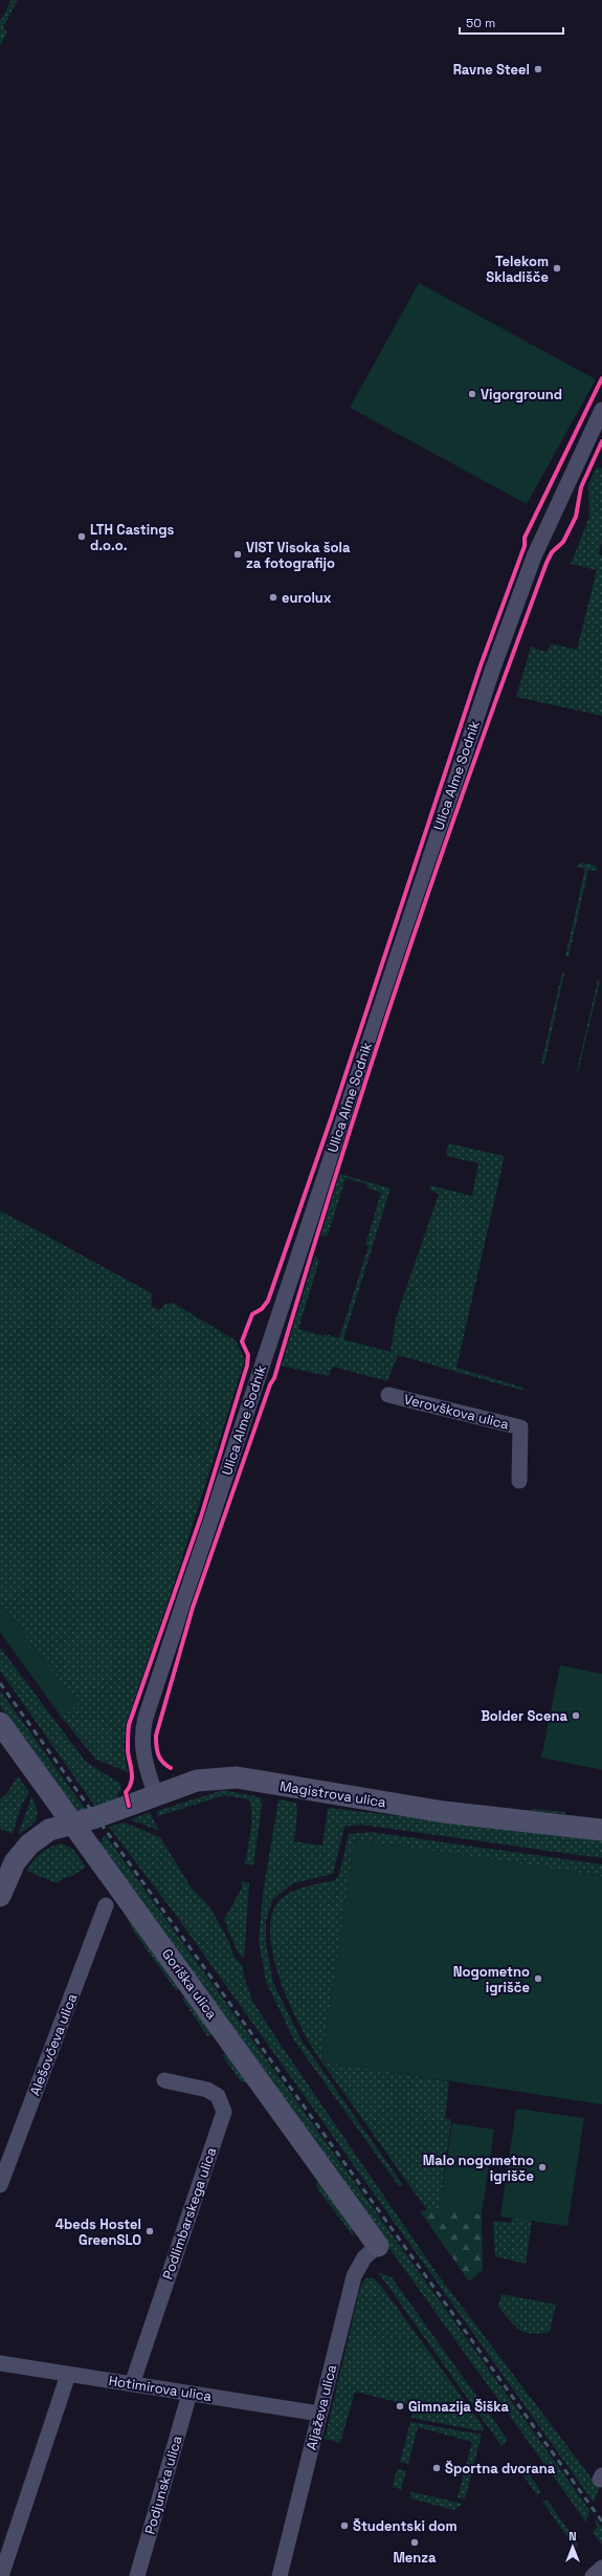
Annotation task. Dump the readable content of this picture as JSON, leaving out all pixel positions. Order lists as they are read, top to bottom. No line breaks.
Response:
{"streets":{"street":["Ulica Alme Sodnik","Verovškova ulica","Magistrova ulica","Goriška ulica","Alešovčeva ulica","Podlimbarskega ulica","Hotimirova ulica","Aljaževa ulica","Podjunska ulica"]},"crossings":[["Ulica Alme Sodnik","Magistrova ulica"],["Magistrova ulica","Goriška ulica"],["Goriška ulica","Aljaževa ulica"],["Podlimbarskega ulica","Hotimirova ulica"],["Hotimirova ulica","Aljaževa ulica"],["Hotimirova ulica","Podjunska ulica"]],"places":["Ravne Steel","Telekom Skladišče","Vigorground","LTH Castings d.o.o.","VIST Visoka šola za fotografijo","eurolux","Bolder Scena","Nogometno igrišče","Malo nogometno igrišče","4beds Hostel GreenSLO","Gimnazija Šiška","Športna dvorana","Študentski dom","Menza"],"scale_bar":"50 m","north":"top"}
